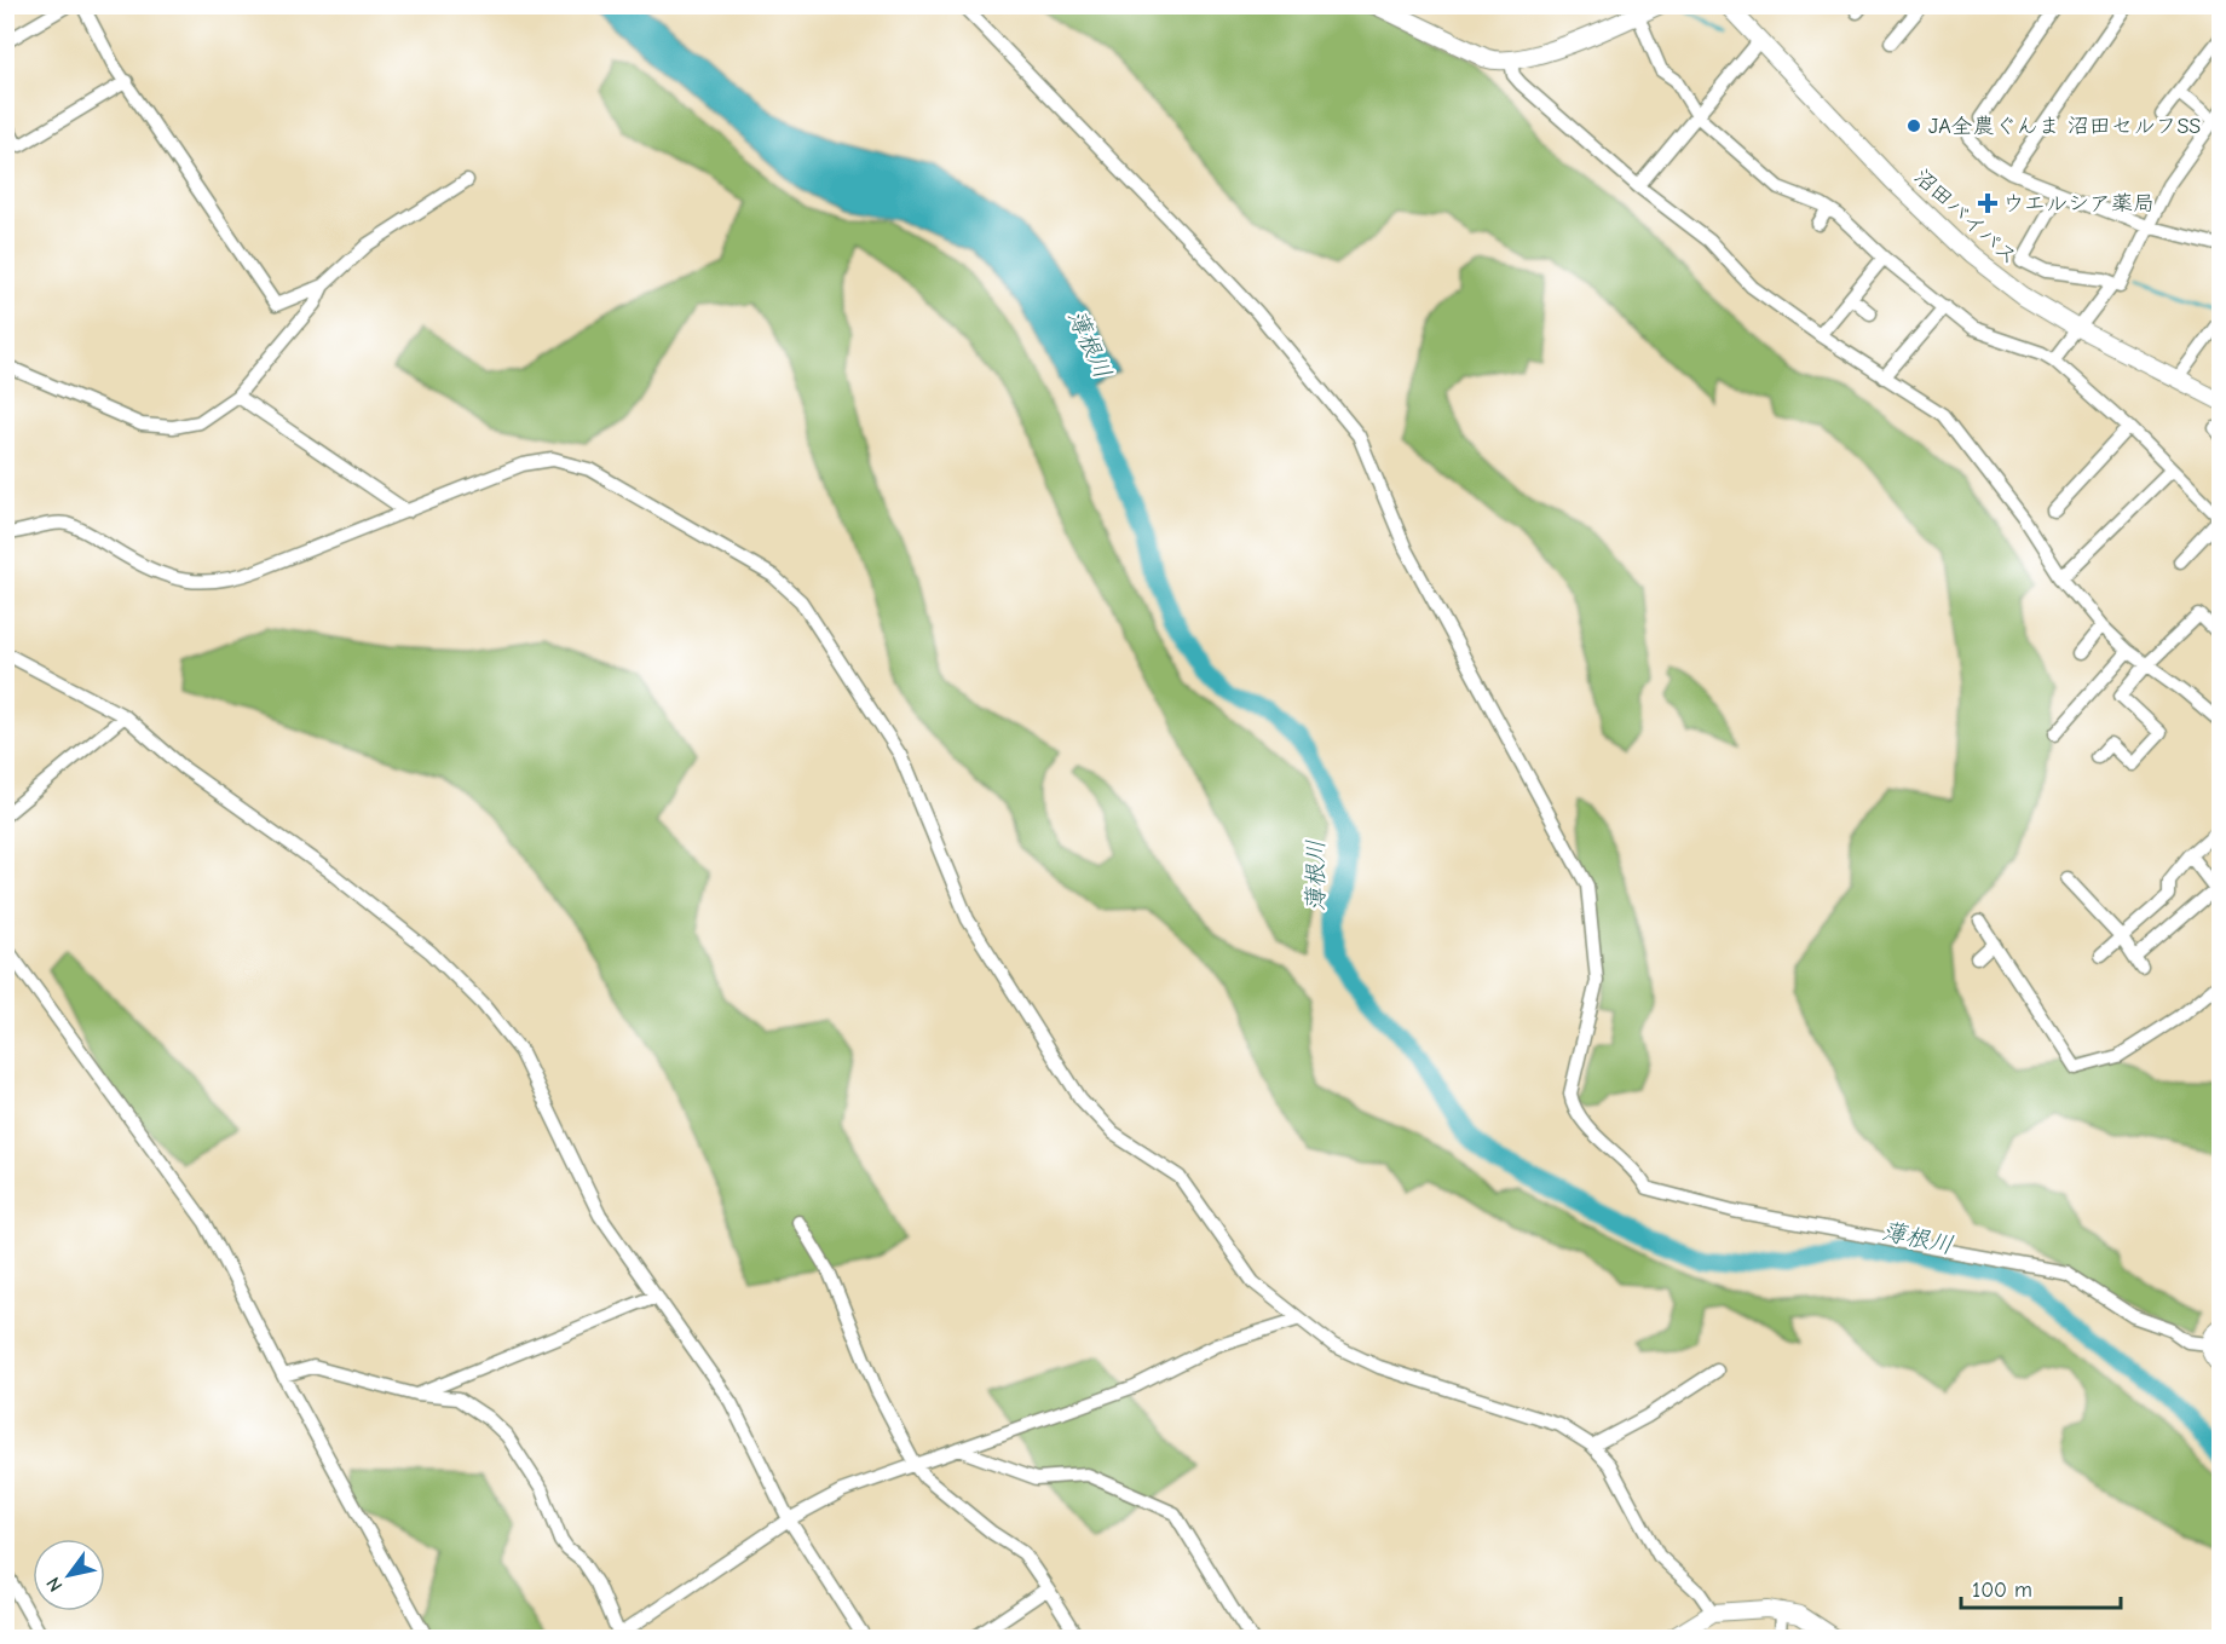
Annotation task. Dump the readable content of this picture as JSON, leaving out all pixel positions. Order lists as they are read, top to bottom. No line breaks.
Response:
{"streets":{"street":["沼田バイパス"]},"water":["薄根川"],"places":{"other":["JA全農ぐんま 沼田セルフSS"],"health":["ウエルシア薬局"]},"scale_bar":"100 m","north":"bottom left"}
